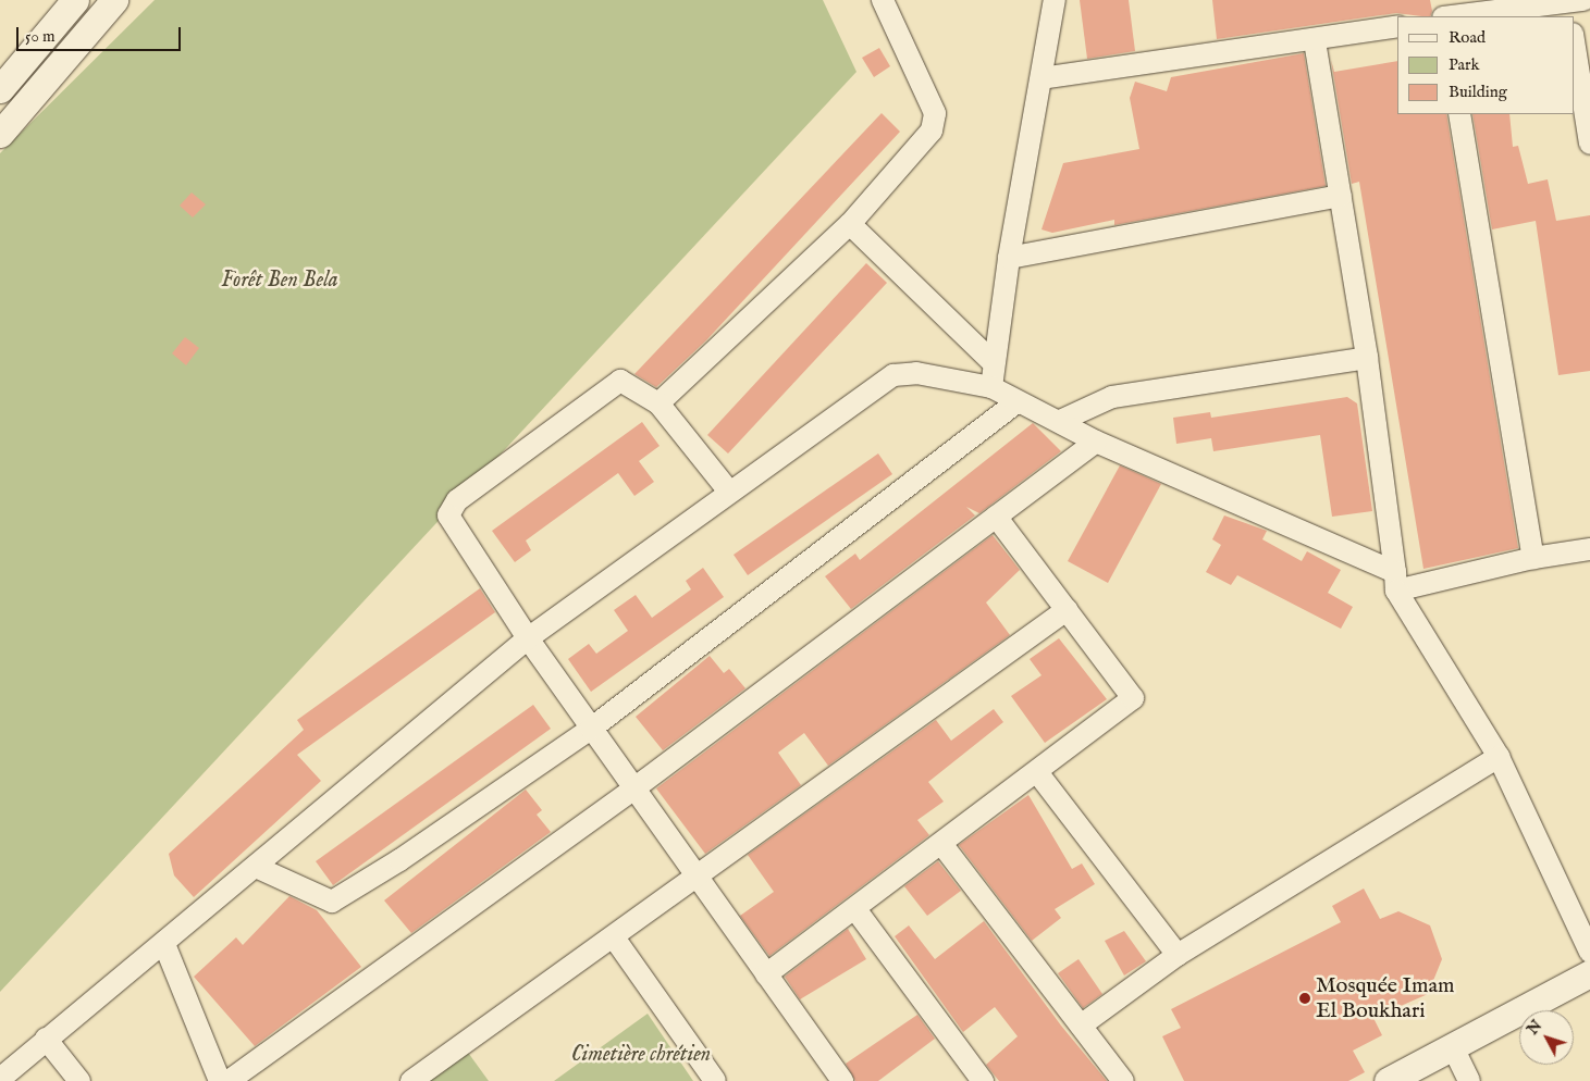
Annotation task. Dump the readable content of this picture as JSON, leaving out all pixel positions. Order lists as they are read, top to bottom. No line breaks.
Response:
{"parks":["Forêt Ben Bela","Cimetière chrétien"],"places":["Mosquée Imam El Boukhari"],"legend":["Road","Park","Building"],"scale_bar":"50 m","north":"top left"}
